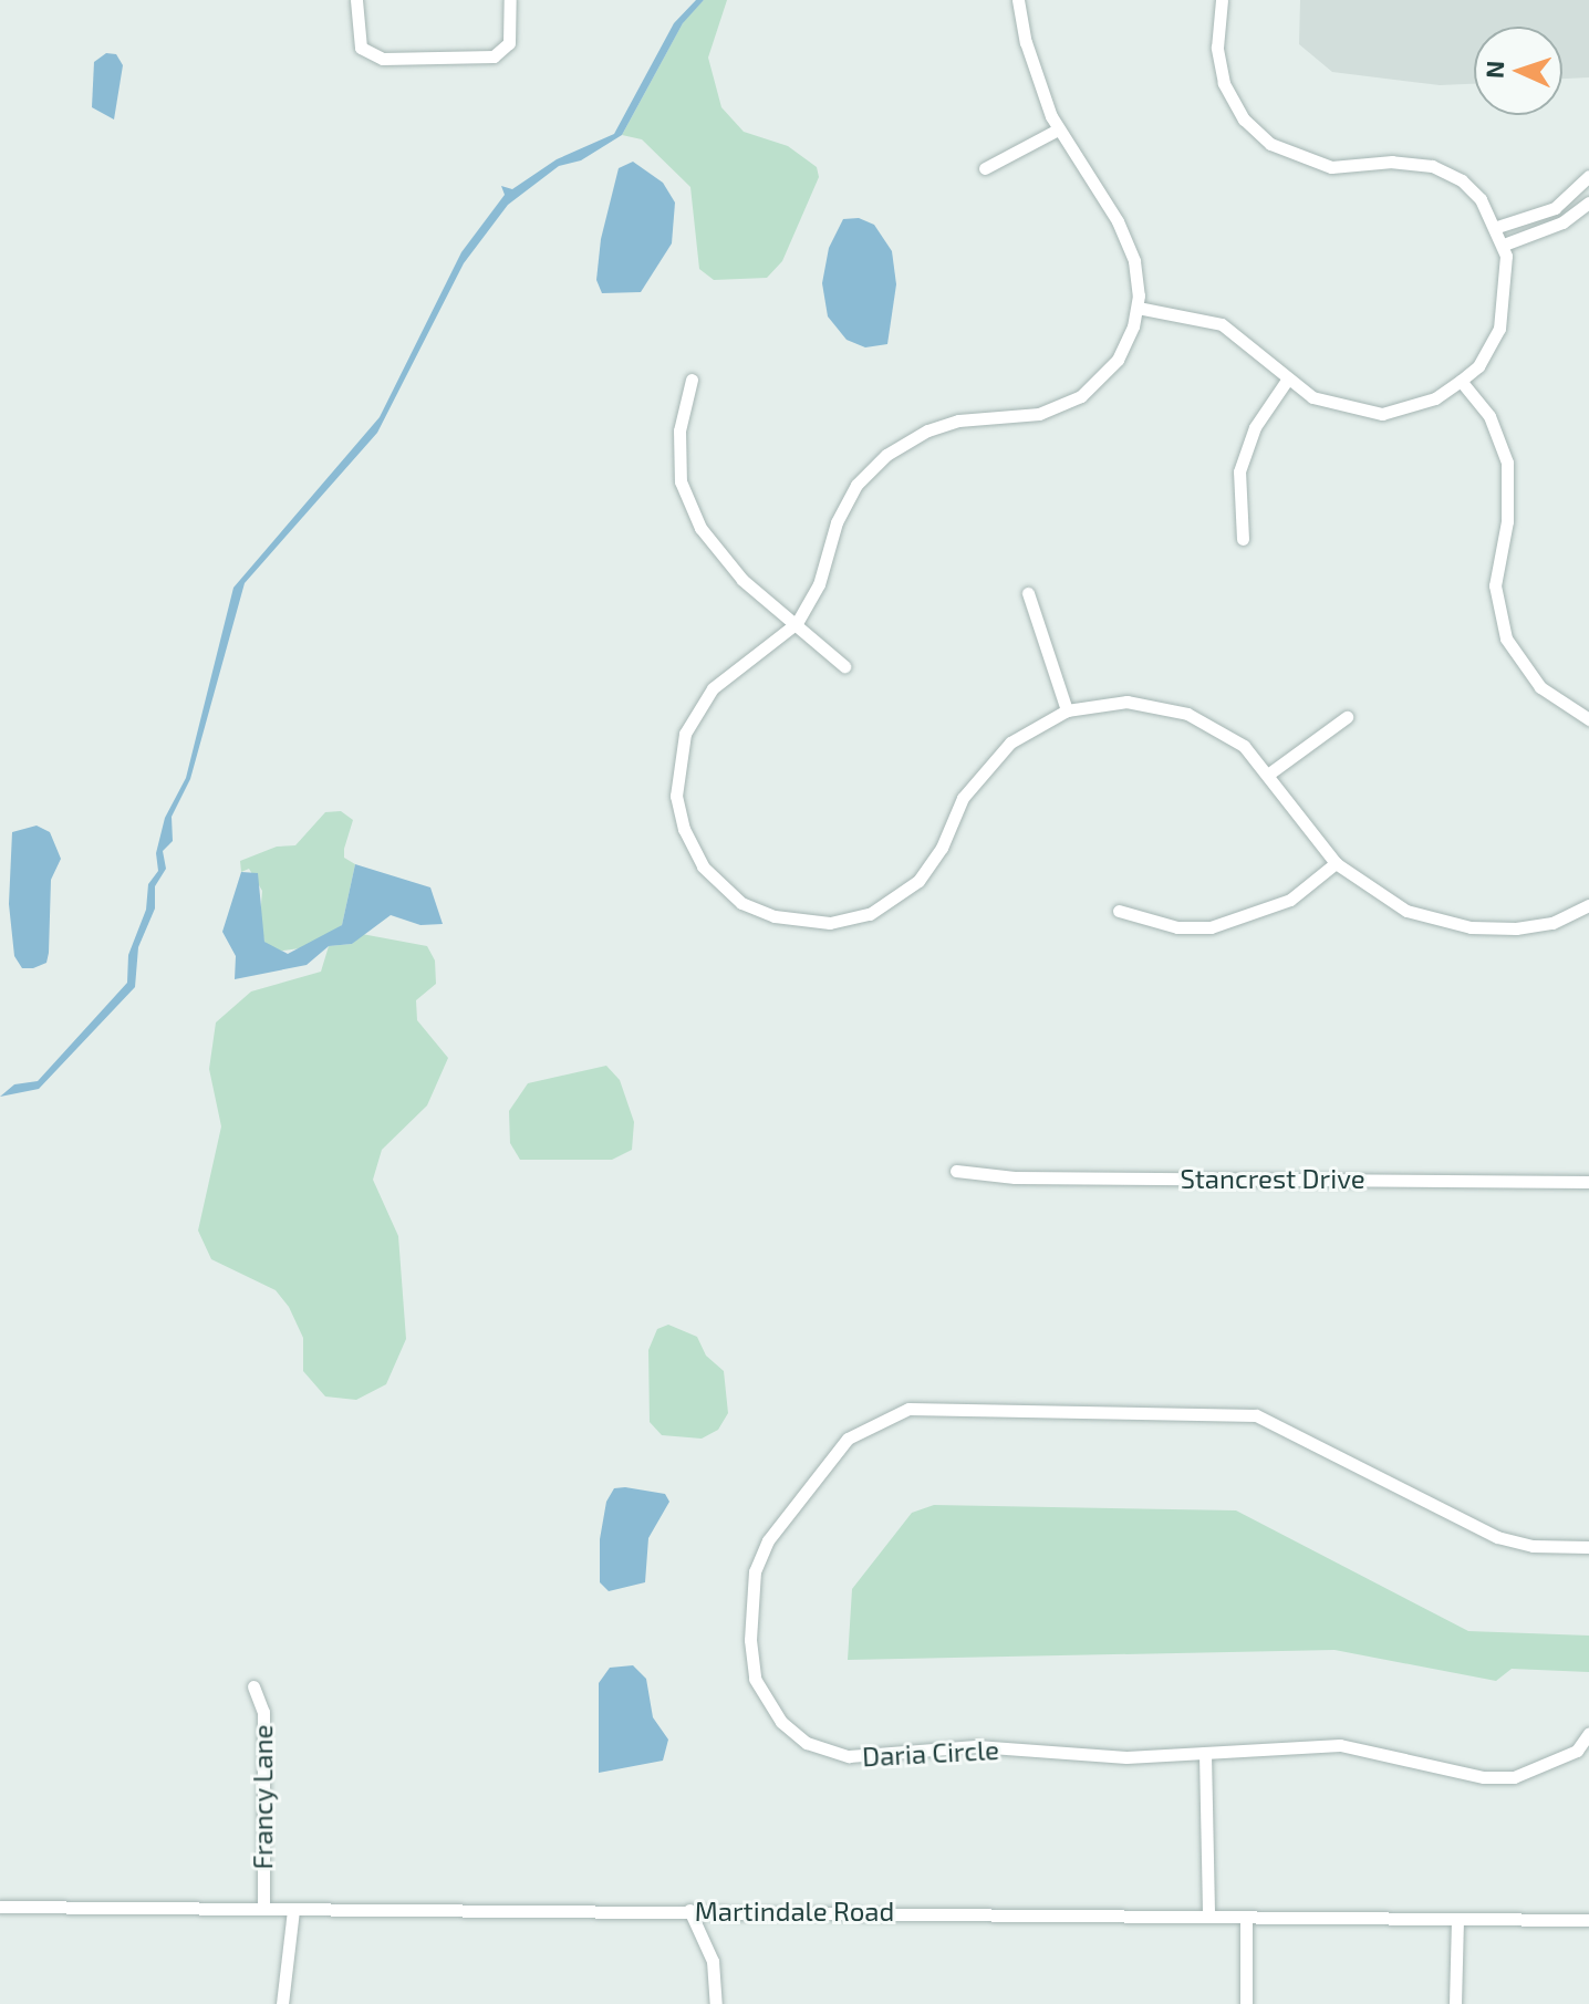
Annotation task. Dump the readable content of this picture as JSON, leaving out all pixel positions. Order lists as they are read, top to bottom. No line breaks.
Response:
{"streets":{"street":["Stancrest Drive","Daria Circle","Francy Lane","Martindale Road"]},"crossings":[["Francy Lane","Martindale Road"]],"north":"left"}
